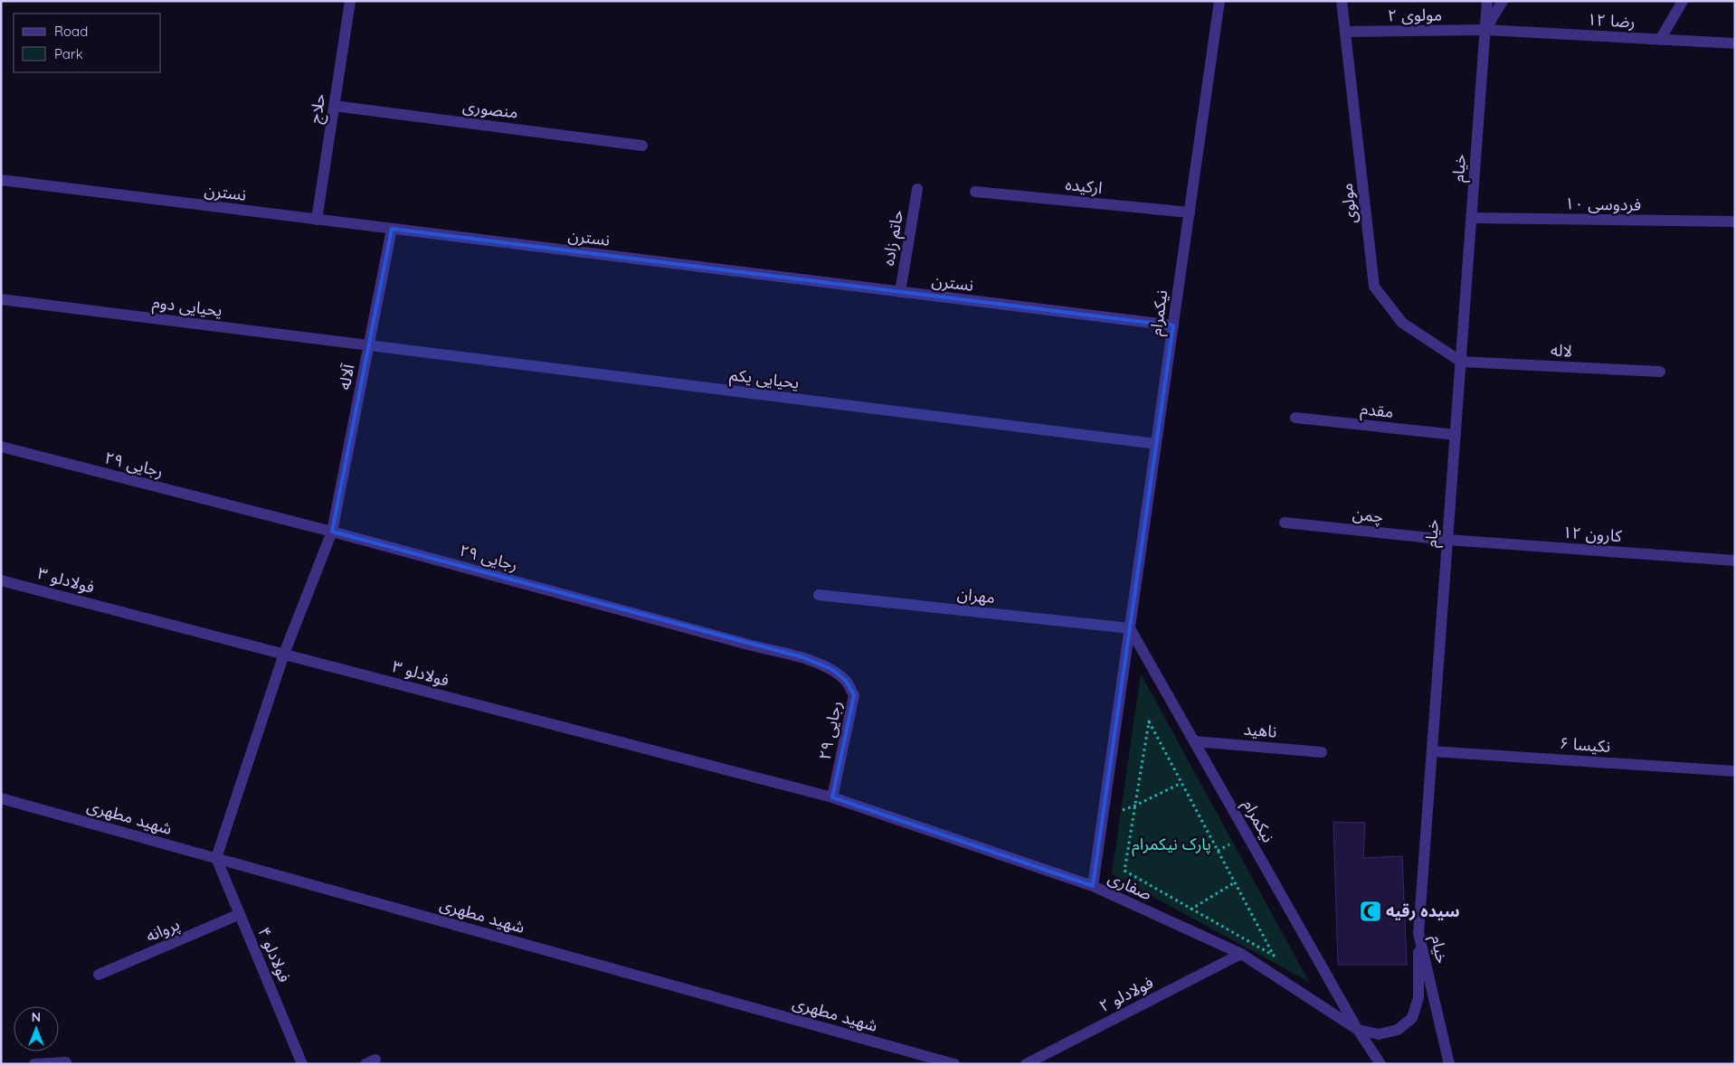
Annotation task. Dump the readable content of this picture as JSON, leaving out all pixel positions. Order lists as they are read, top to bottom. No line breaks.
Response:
{"streets":{"street":["مولوی ۲","رضا ۱۲","حلاج","منصوری","خیام","ارکیده","نسترن","مولوی","فردوسی ۱۰","حاتم زاده","یحیایی دوم","نیکمرام","لاله","آلاله","یحیایی یکم","مقدم","رجایی ۲۹","چمن","کارون ۱۲","فولادلو ۳","مهران","ناهید","نکيسا ۶","شهید مطهری","صفاری","پروانه","فولادلو ۴","فولادلو ۲"]},"crossings":[["مولوی ۲","رضا ۱۲"],["مولوی ۲","خیام"],["مولوی ۲","مولوی"],["رضا ۱۲","خیام"],["حلاج","منصوری"],["حلاج","نسترن"],["خیام","مولوی"],["خیام","فردوسی ۱۰"],["خیام","لاله"],["خیام","مقدم"],["خیام","چمن"],["خیام","کارون ۱۲"],["خیام","نکيسا ۶"],["ارکیده","نیکمرام"],["نسترن","حاتم زاده"],["نسترن","نیکمرام"],["نسترن","آلاله"],["مولوی","لاله"],["یحیایی دوم","آلاله"],["یحیایی دوم","یحیایی یکم"],["نیکمرام","یحیایی یکم"],["نیکمرام","مهران"],["نیکمرام","ناهید"],["نیکمرام","صفاری"],["آلاله","یحیایی یکم"],["آلاله","رجایی ۲۹"],["آلاله","فولادلو ۳"],["آلاله","شهید مطهری"],["آلاله","فولادلو ۴"],["رجایی ۲۹","فولادلو ۳"],["رجایی ۲۹","صفاری"],["چمن","کارون ۱۲"],["فولادلو ۳","صفاری"],["شهید مطهری","فولادلو ۴"],["صفاری","فولادلو ۲"],["پروانه","فولادلو ۴"]],"parks":["پارک نیکمرام"],"places":{"mosque":["سیده رقیه"]},"legend":["Road","Park"],"north":"top"}
